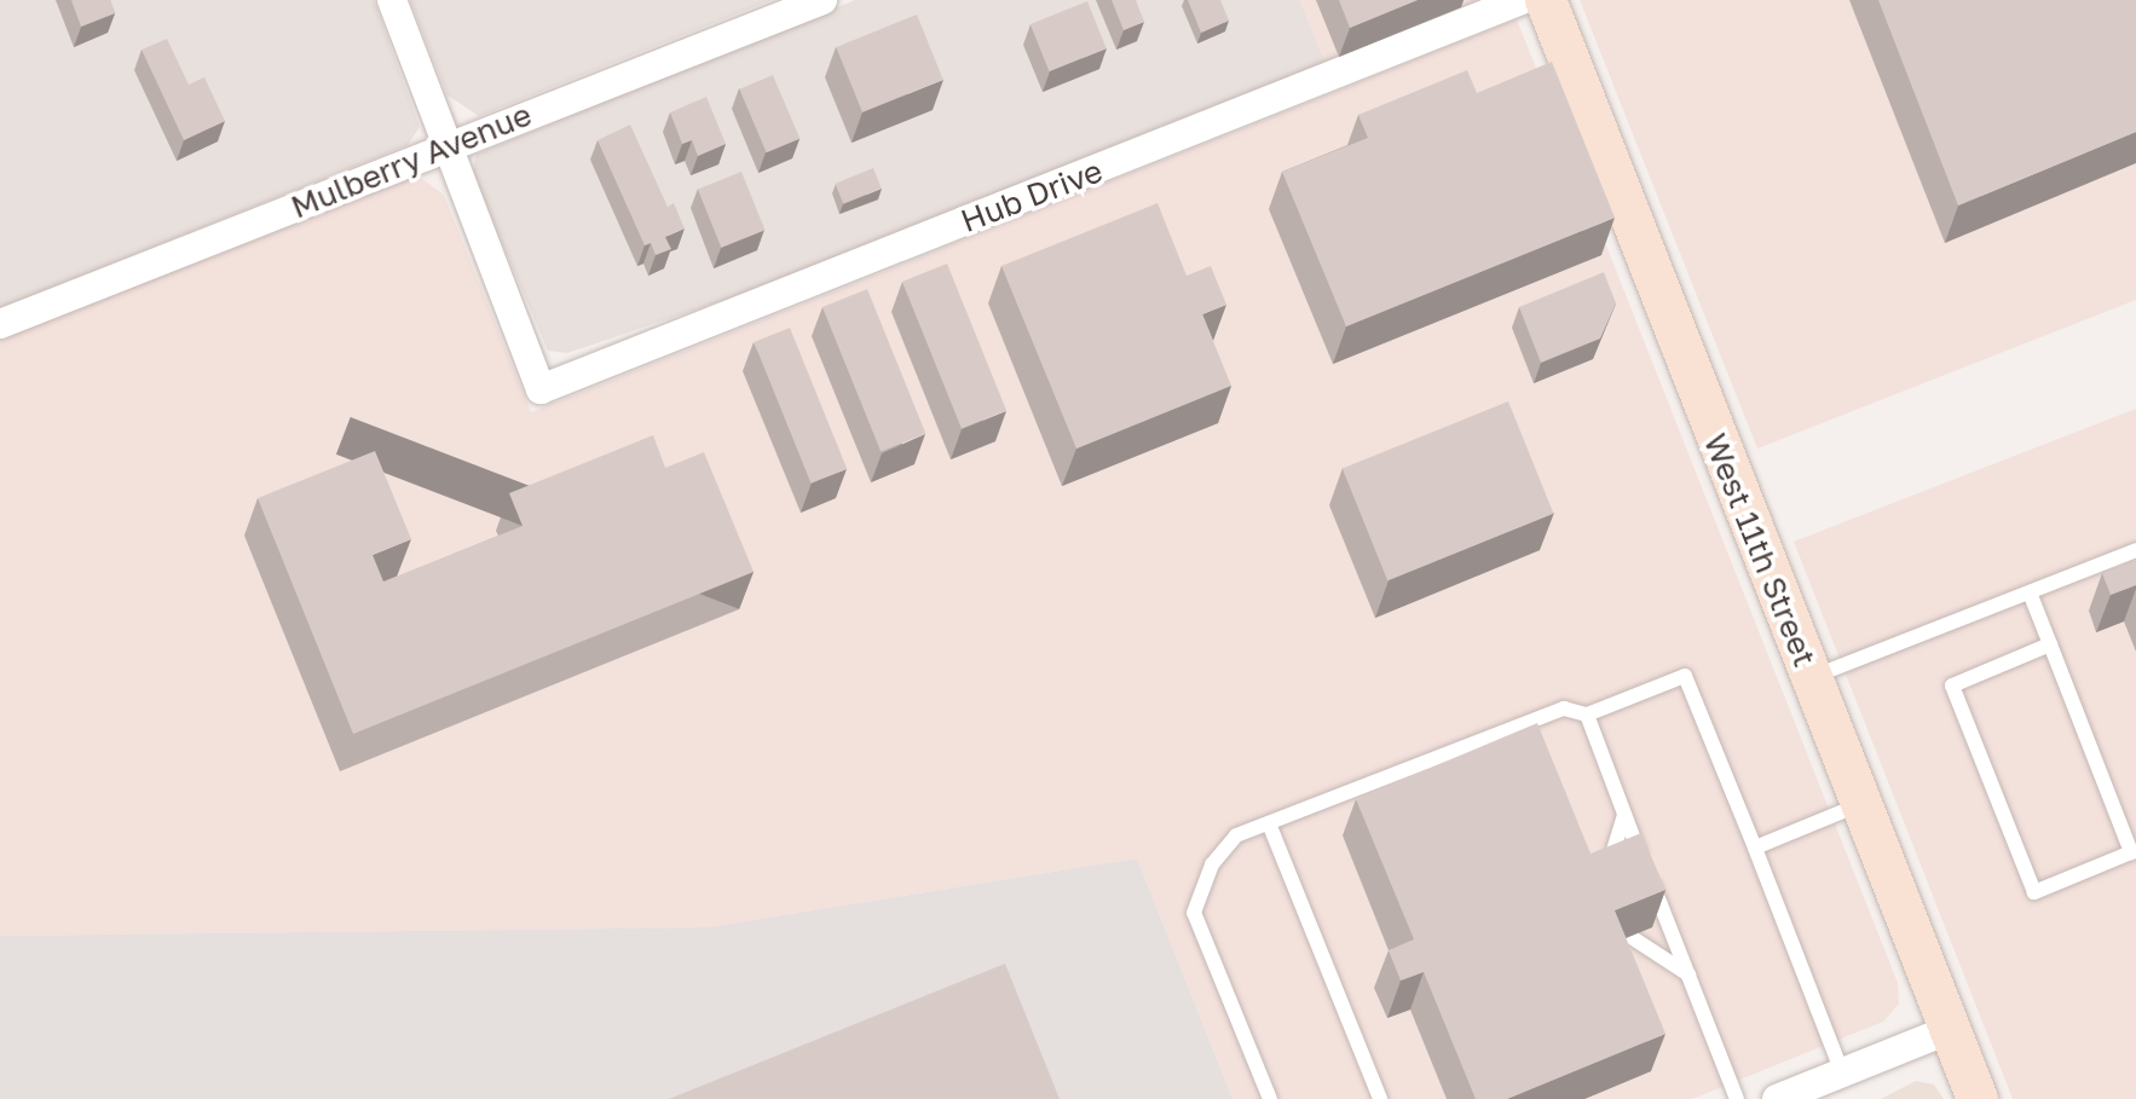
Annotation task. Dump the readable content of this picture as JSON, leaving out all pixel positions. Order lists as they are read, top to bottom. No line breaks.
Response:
{"streets":{"main road":["West 11th Street"],"street":["Mulberry Avenue","Hub Drive"]},"crossings":[["Mulberry Avenue","Hub Drive"]]}
